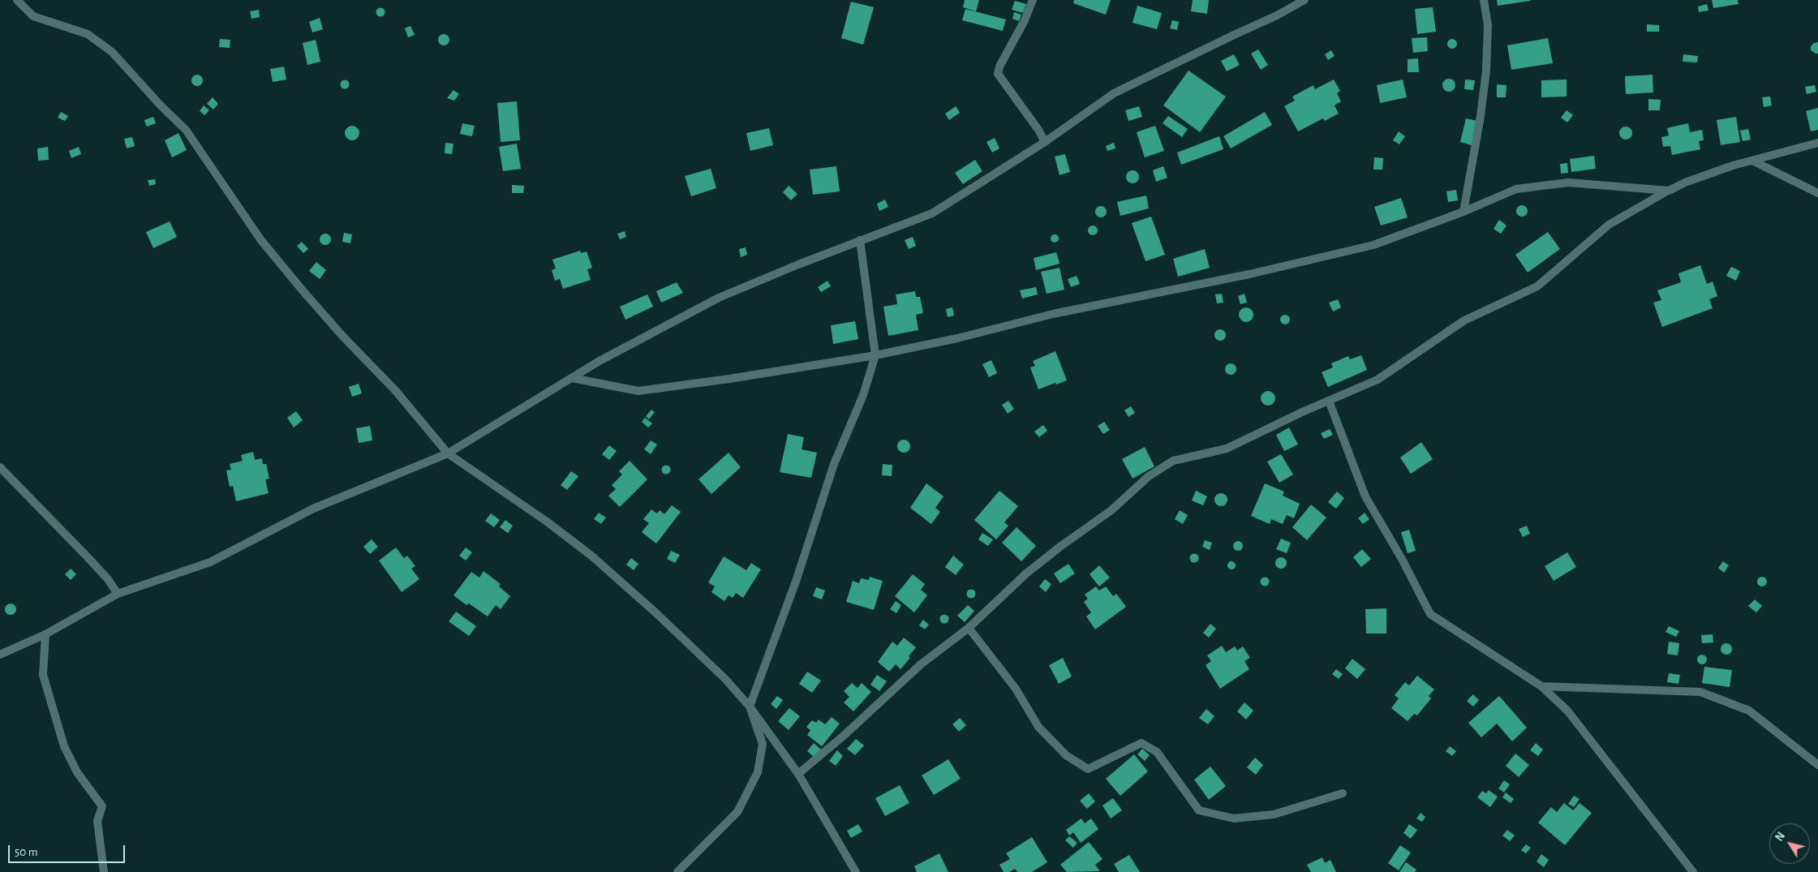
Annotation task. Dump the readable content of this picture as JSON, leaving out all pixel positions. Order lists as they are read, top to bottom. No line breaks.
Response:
{"scale_bar":"50 m","north":"top left"}
